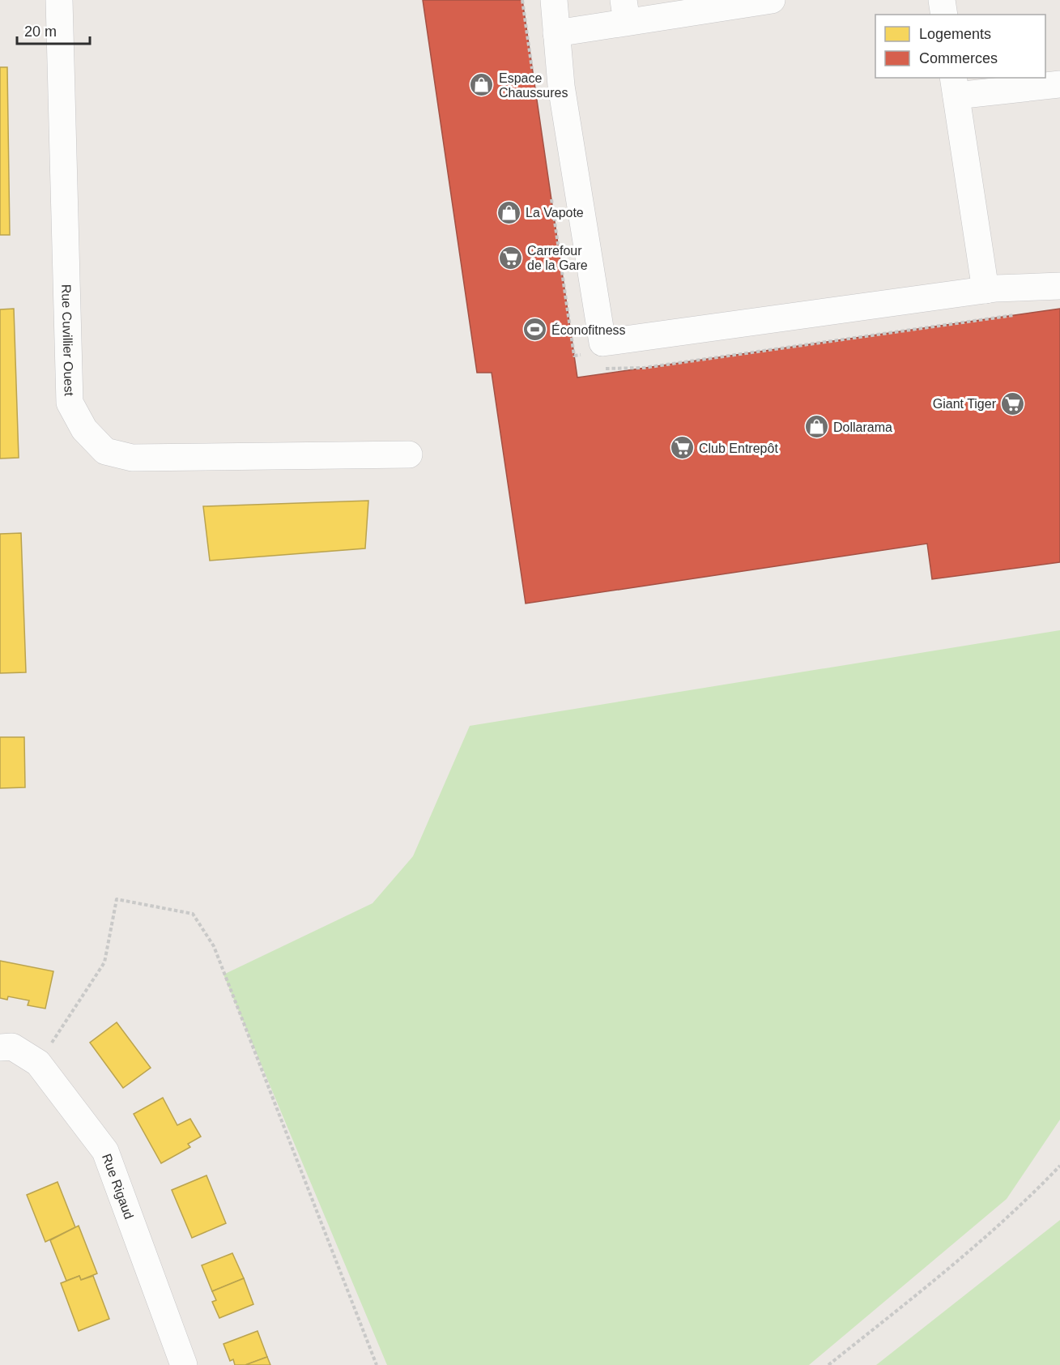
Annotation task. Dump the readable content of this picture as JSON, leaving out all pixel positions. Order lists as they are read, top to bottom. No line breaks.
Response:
{"streets":{"street":["Rue Cuvillier Ouest","Rue Rigaud"]},"places":{"shop":["Espace Chaussures","La Vapote","Dollarama"],"supermarket":["Carrefour de la Gare","Giant Tiger","Club Entrepôt"],"sports":["Éconofitness"]},"legend":["Logements","Commerces"],"scale_bar":"20 m"}
